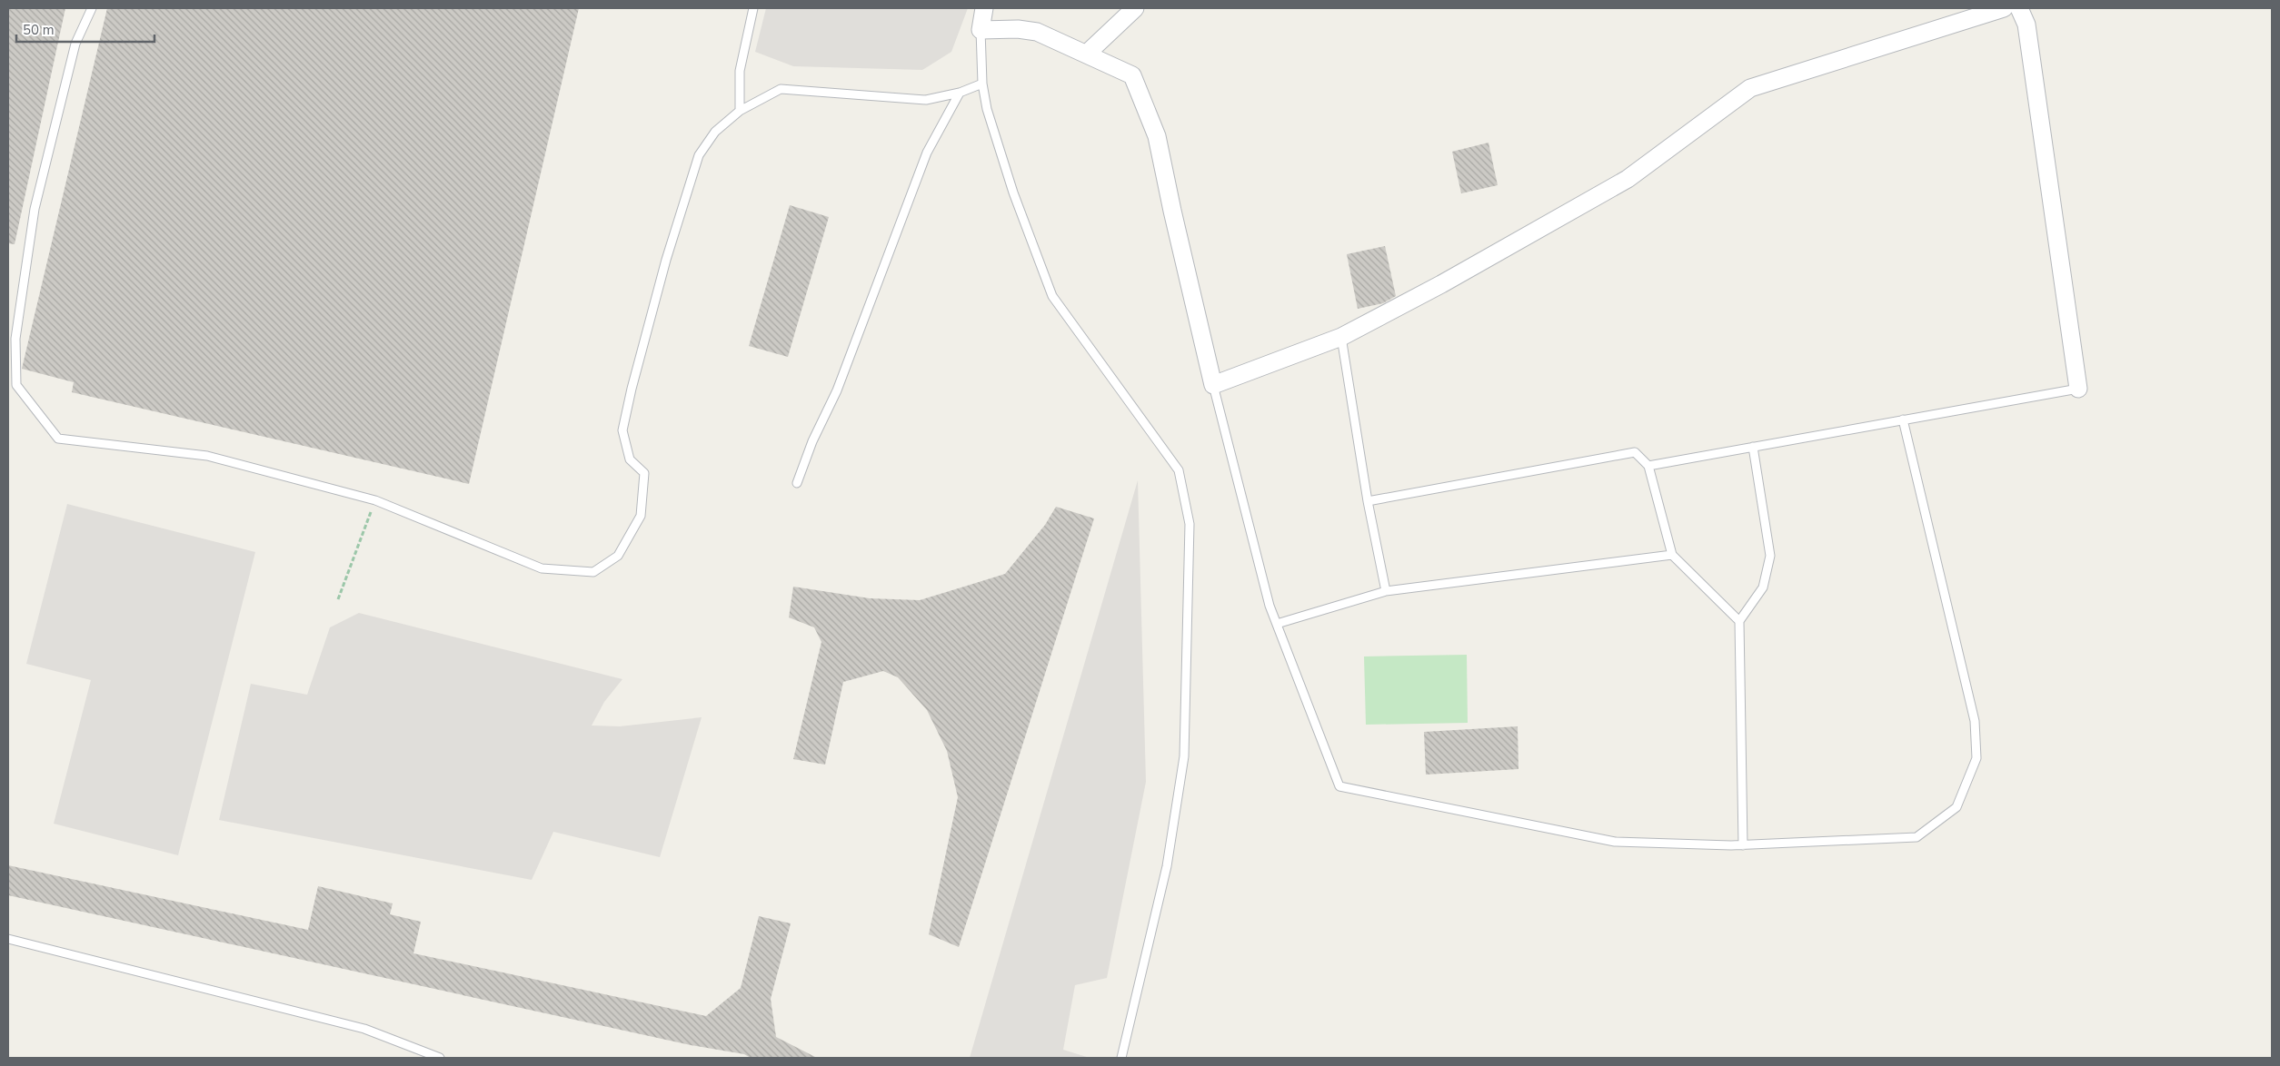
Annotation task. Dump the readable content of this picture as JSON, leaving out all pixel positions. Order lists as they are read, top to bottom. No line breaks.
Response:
{"scale_bar":"50 m"}
